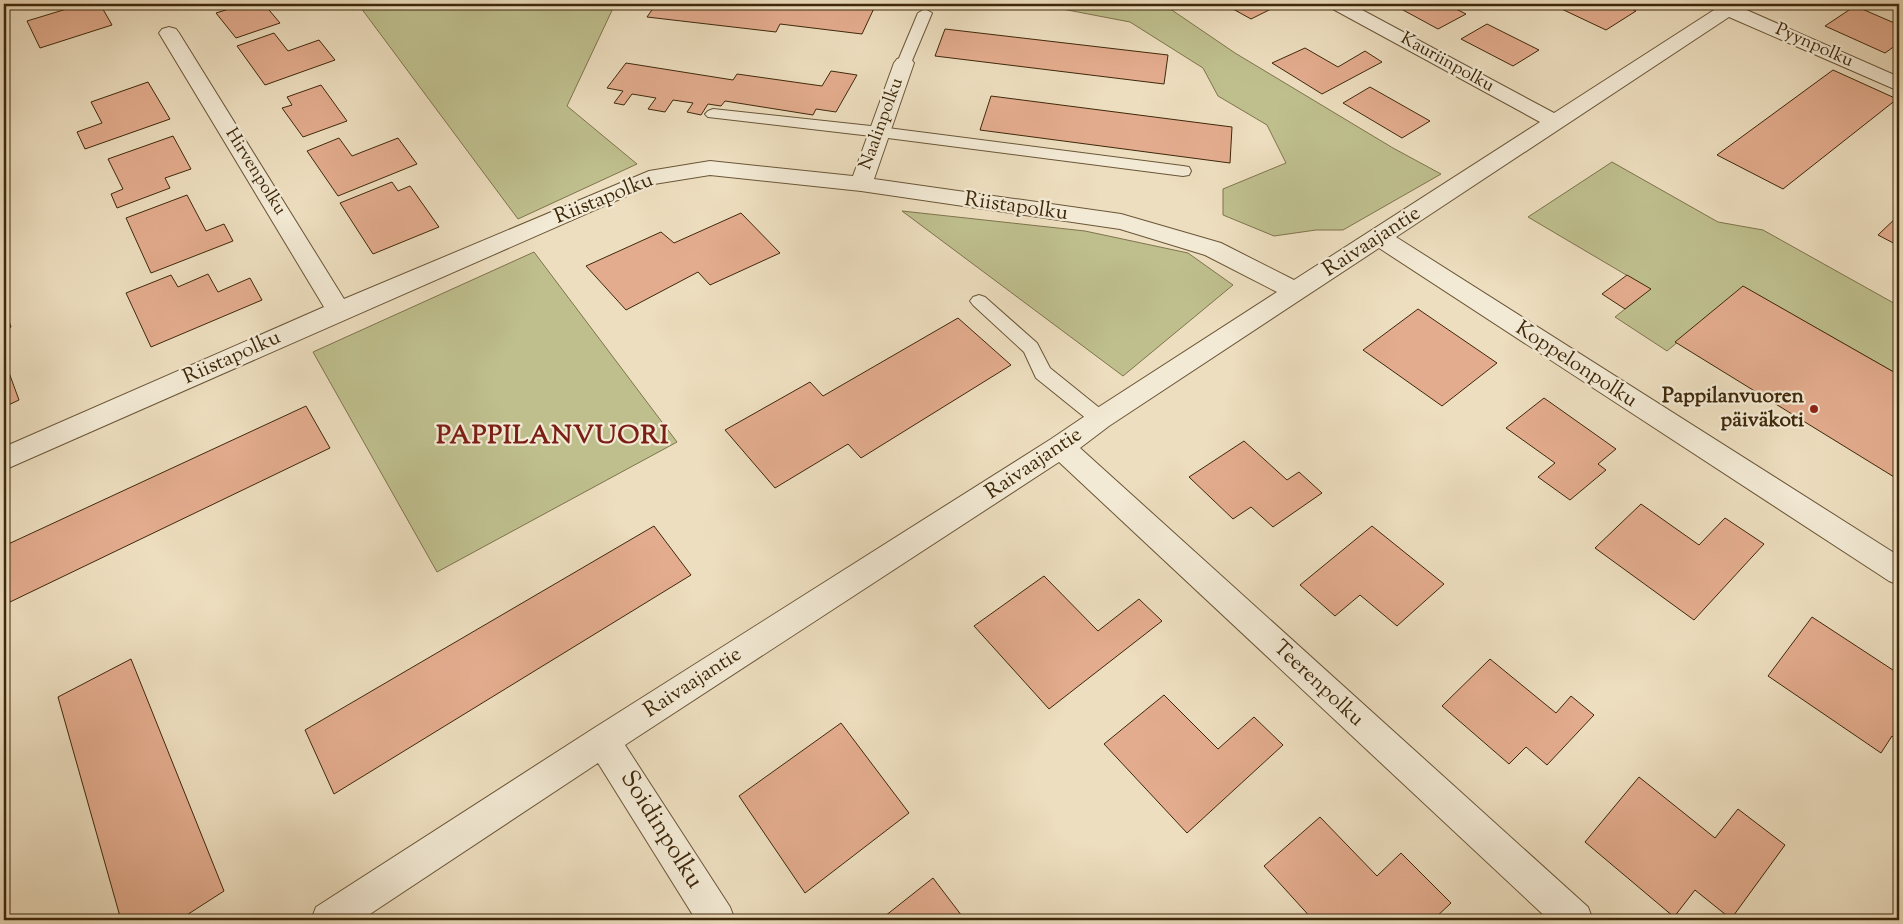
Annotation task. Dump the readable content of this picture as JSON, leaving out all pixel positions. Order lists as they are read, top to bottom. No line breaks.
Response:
{"streets":{"street":["Pyynpolku","Kauriinpolku","Naalinpolku","Hirvenpolku","Riistapolku","Raivaajantie","Koppelonpolku","Teerenpolku","Soidinpolku"]},"crossings":[["Pyynpolku","Raivaajantie"],["Kauriinpolku","Raivaajantie"],["Naalinpolku","Riistapolku"],["Hirvenpolku","Riistapolku"],["Riistapolku","Raivaajantie"],["Raivaajantie","Koppelonpolku"],["Raivaajantie","Teerenpolku"],["Raivaajantie","Soidinpolku"]],"districts":["PAPPILANVUORI"],"places":["Pappilanvuoren päiväkoti"]}
